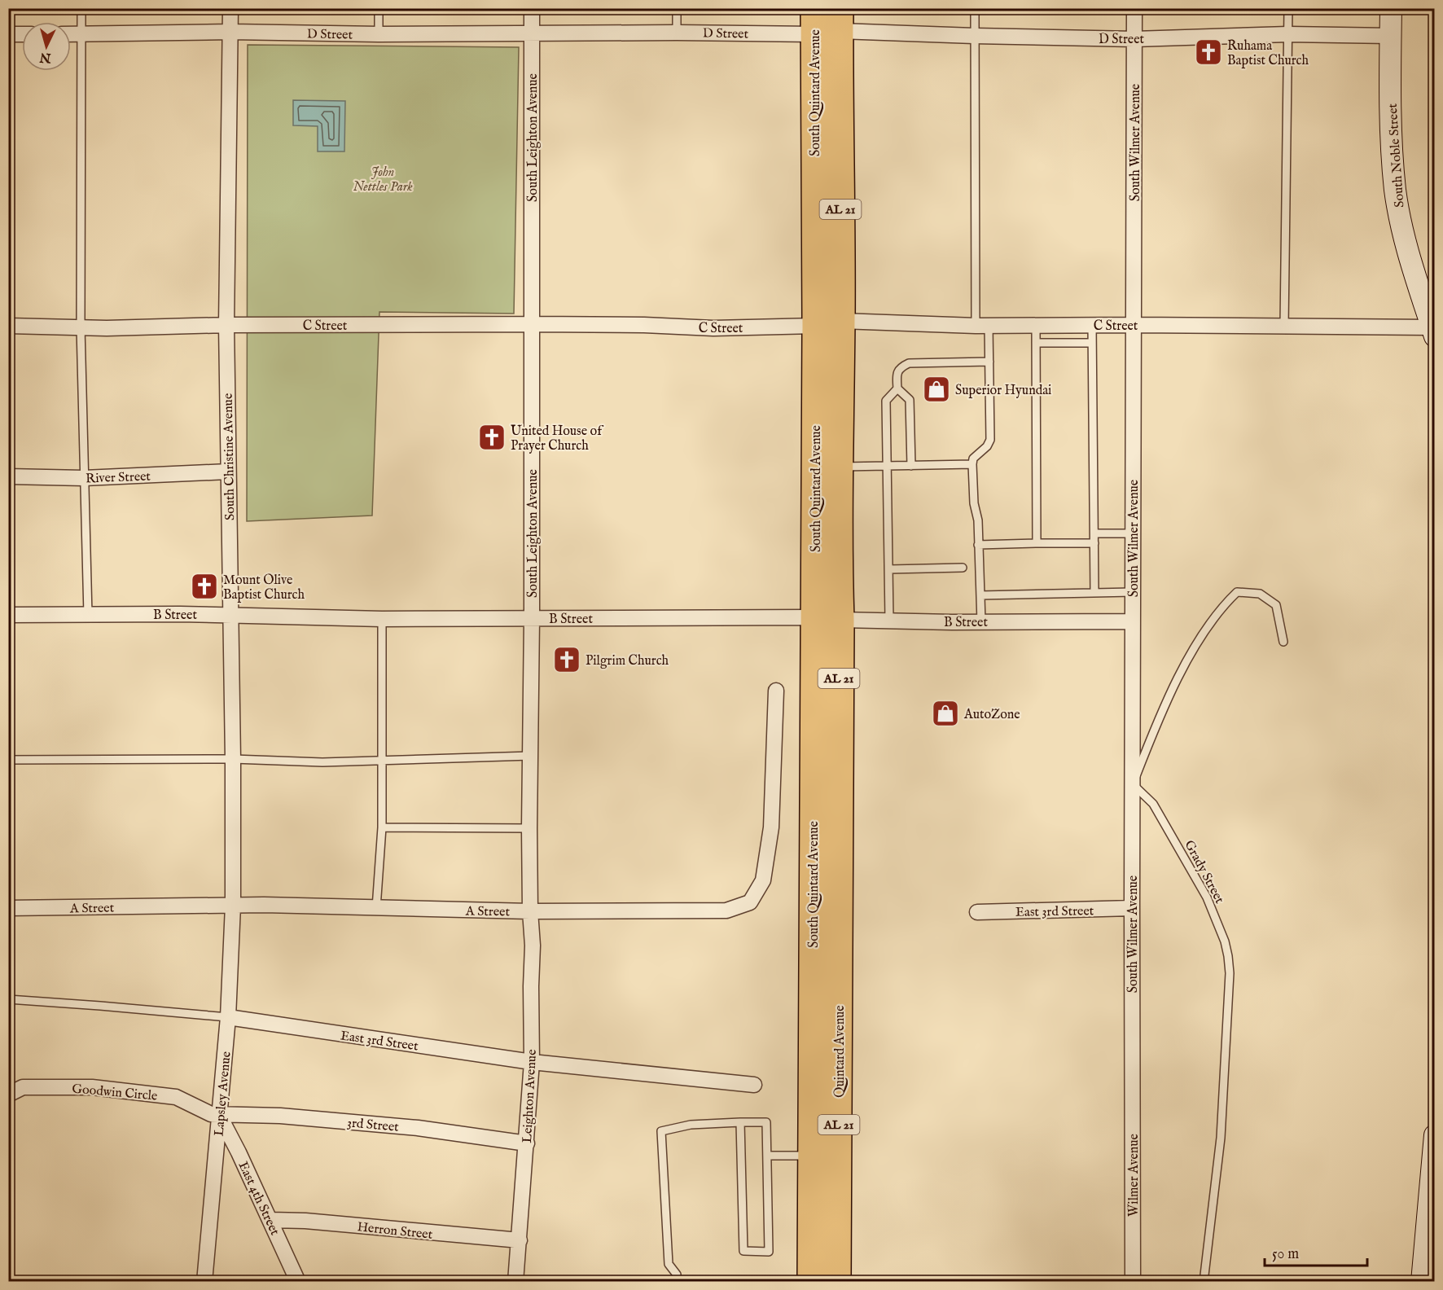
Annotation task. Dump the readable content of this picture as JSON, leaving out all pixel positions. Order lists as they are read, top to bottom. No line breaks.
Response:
{"streets":{"highway":["South Quintard Avenue","AL 21","Quintard Avenue"],"main road":["South Noble Street"],"street":["D Street","South Leighton Avenue","South Wilmer Avenue","C Street","South Christine Avenue","River Street","B Street","A Street","East 3rd Street","Goodwin Circle","Lapsley Avenue","Leighton Avenue","3rd Street","Wilmer Avenue","East 4th Street","Herron Street"],"lane":["Grady Street"]},"crossings":[["D Street","South Quintard Avenue"],["D Street","South Leighton Avenue"],["D Street","South Wilmer Avenue"],["D Street","South Noble Street"],["D Street","South Christine Avenue"],["South Quintard Avenue","C Street"],["South Quintard Avenue","B Street"],["South Quintard Avenue","Quintard Avenue"],["South Leighton Avenue","C Street"],["South Leighton Avenue","B Street"],["South Leighton Avenue","A Street"],["South Leighton Avenue","Leighton Avenue"],["South Wilmer Avenue","C Street"],["South Wilmer Avenue","B Street"],["South Wilmer Avenue","Grady Street"],["South Wilmer Avenue","East 3rd Street"],["South Wilmer Avenue","Wilmer Avenue"],["South Noble Street","C Street"],["C Street","South Christine Avenue"],["South Christine Avenue","River Street"],["South Christine Avenue","B Street"],["South Christine Avenue","A Street"],["South Christine Avenue","Lapsley Avenue"],["A Street","Lapsley Avenue"],["A Street","Leighton Avenue"],["East 3rd Street","Lapsley Avenue"],["East 3rd Street","Leighton Avenue"],["Goodwin Circle","Lapsley Avenue"],["Goodwin Circle","3rd Street"],["Goodwin Circle","East 4th Street"],["Lapsley Avenue","3rd Street"],["Lapsley Avenue","East 4th Street"],["Leighton Avenue","3rd Street"],["Leighton Avenue","Herron Street"],["3rd Street","East 4th Street"],["East 4th Street","Herron Street"]],"parks":["John Nettles Park"],"places":{"church":["Ruhama Baptist Church","United House of Prayer Church","Mount Olive Baptist Church","Pilgrim Church"],"shop":["Superior Hyundai","AutoZone"]},"scale_bar":"50 m","north":"bottom"}
